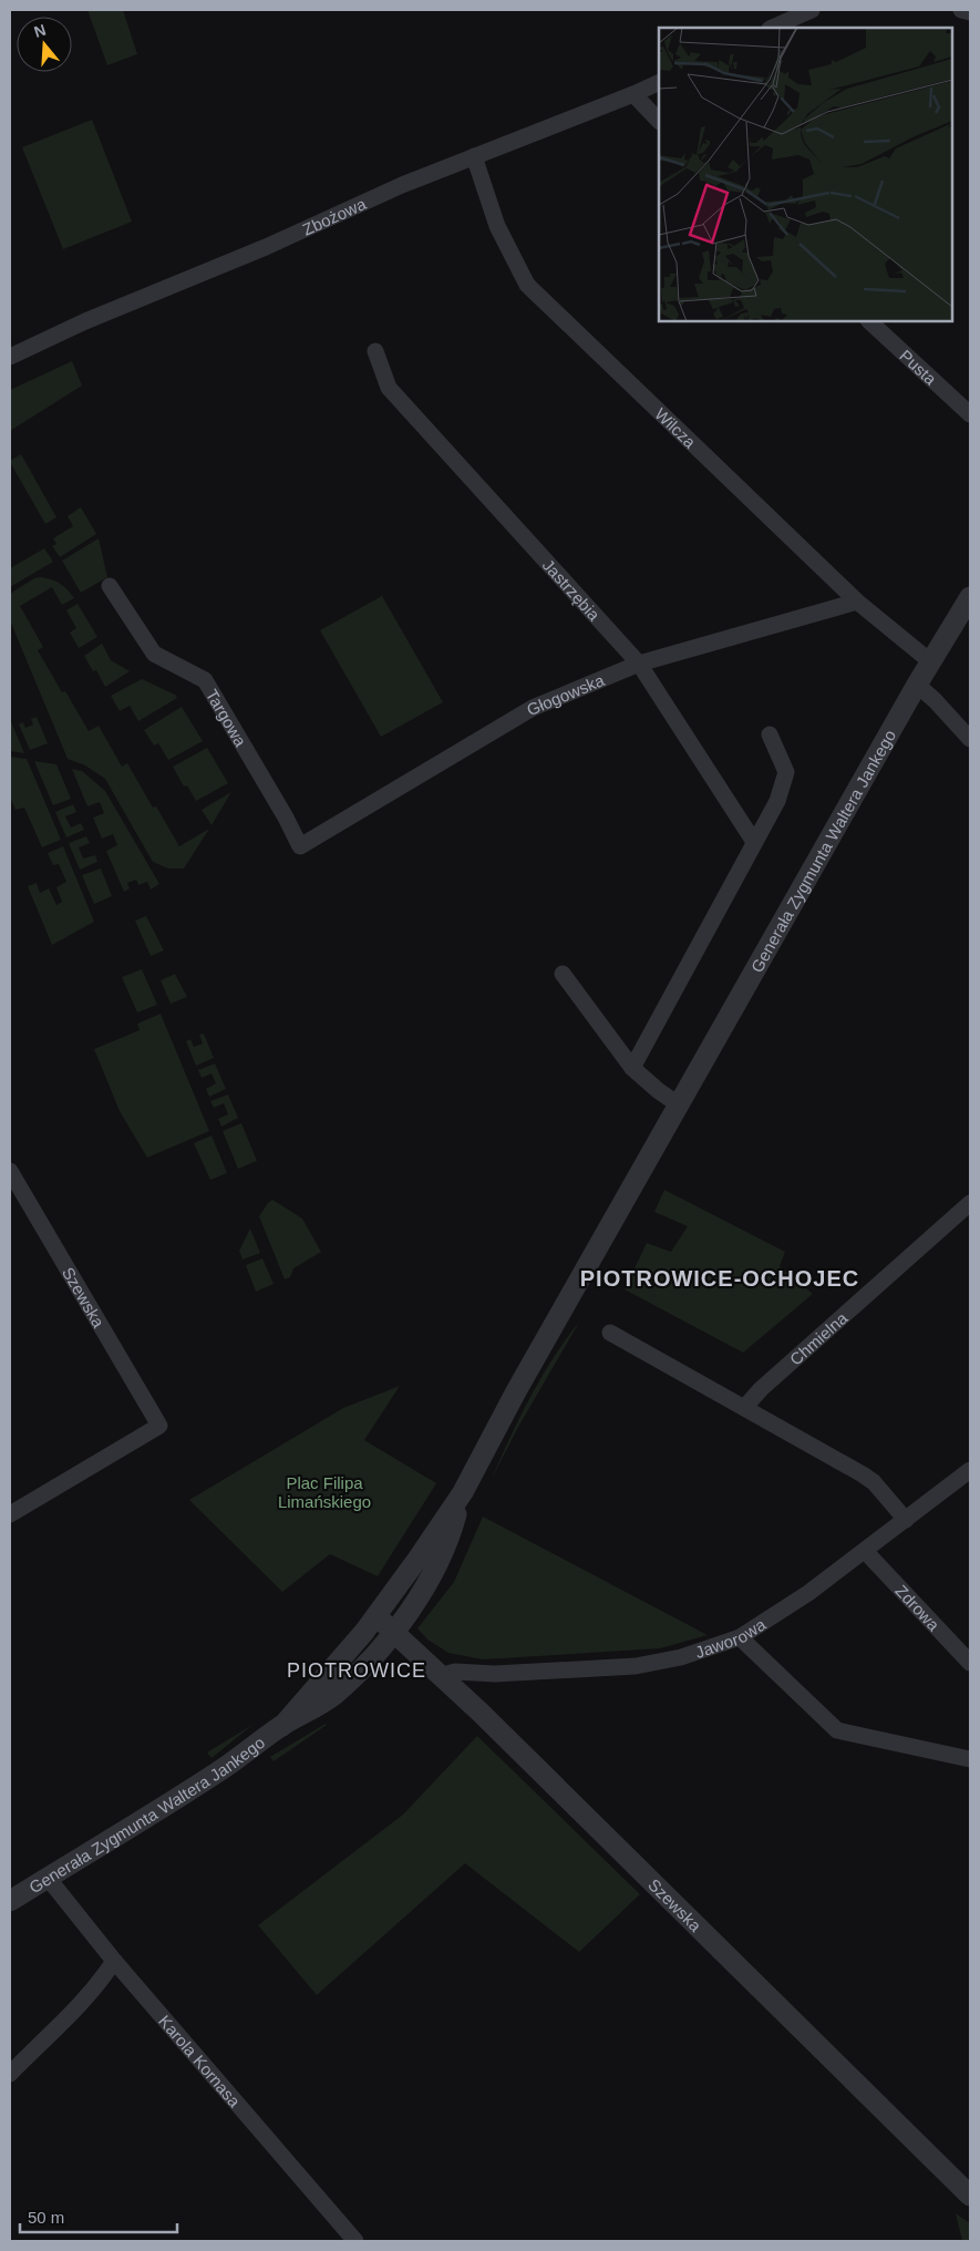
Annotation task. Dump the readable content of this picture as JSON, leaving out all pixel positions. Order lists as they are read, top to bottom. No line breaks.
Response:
{"streets":{"street":["Zbożowa","Pusta","Wilcza","Jastrzębia","Głogowska","Targowa","Generała Zygmunta Waltera Jankego","Szewska","Chmielna","Zdrowa","Jaworowa","Karola Kornasa"]},"crossings":[["Zbożowa","Wilcza"],["Wilcza","Głogowska"],["Wilcza","Generała Zygmunta Waltera Jankego"],["Jastrzębia","Głogowska"],["Głogowska","Targowa"],["Generała Zygmunta Waltera Jankego","Szewska"],["Generała Zygmunta Waltera Jankego","Karola Kornasa"],["Szewska","Jaworowa"],["Zdrowa","Jaworowa"]],"districts":["PIOTROWICE-OCHOJEC","PIOTROWICE"],"parks":["Plac Filipa Limańskiego"],"scale_bar":"50 m","north":"top"}
